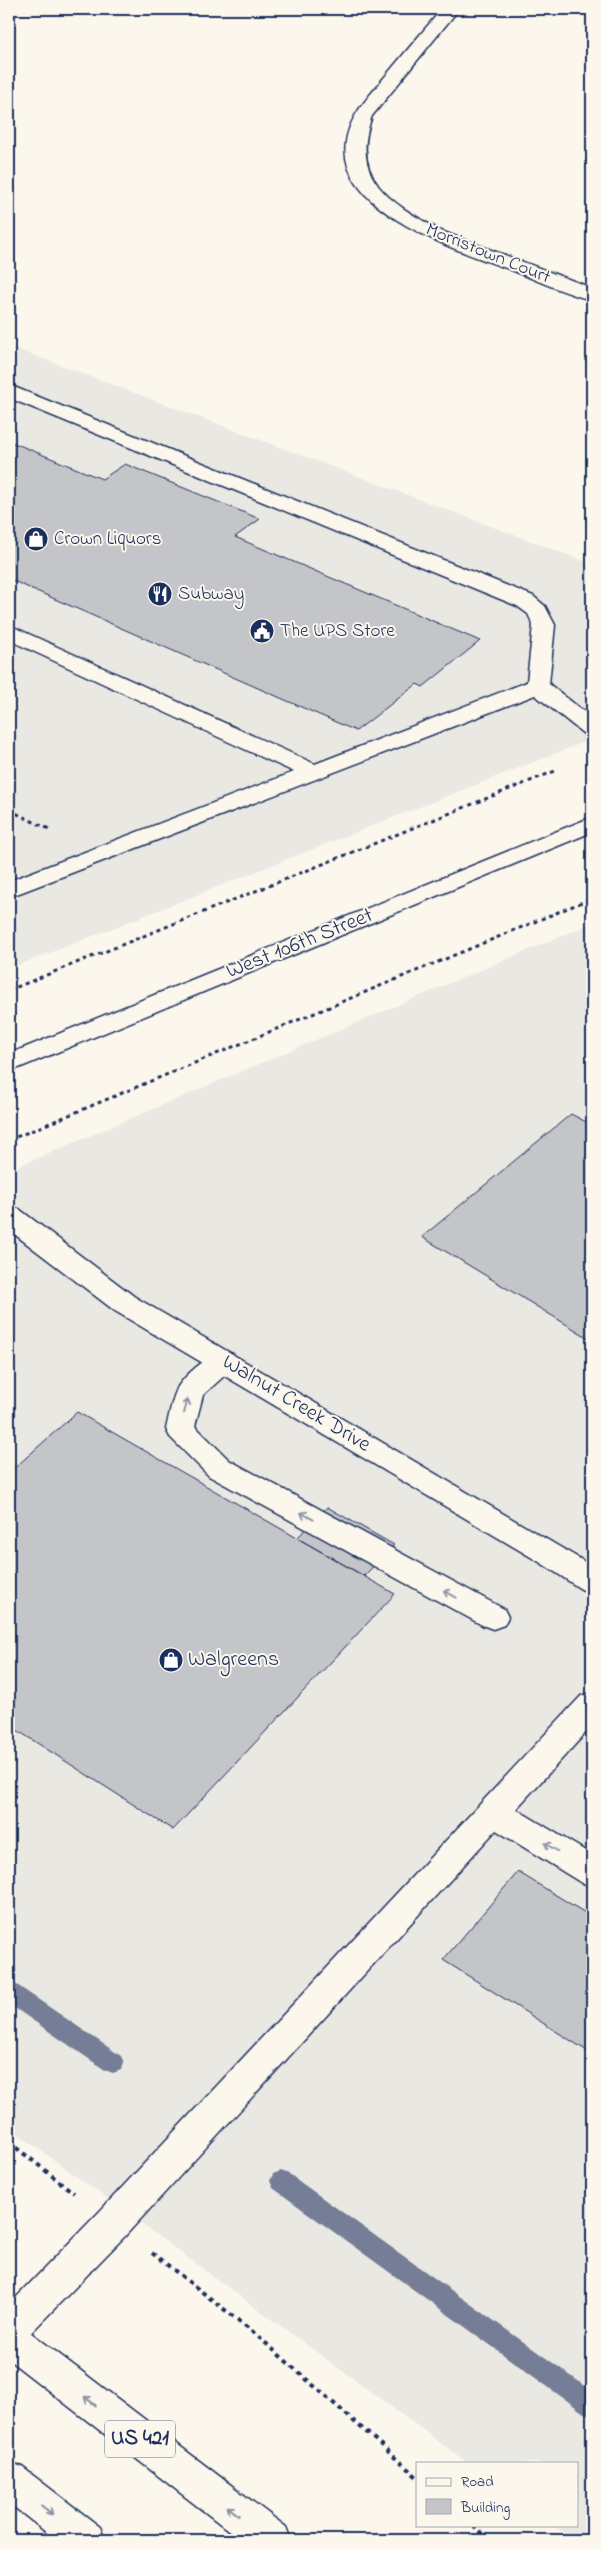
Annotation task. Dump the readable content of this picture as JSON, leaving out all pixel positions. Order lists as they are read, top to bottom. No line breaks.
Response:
{"streets":{"street":["Morristown Court","West 106th Street","Walnut Creek Drive","US 421"]},"places":{"shop":["Crown Liquors","Walgreens"],"restaurant":["Subway"],"public building":["The UPS Store"]},"legend":["Road","Building"]}
